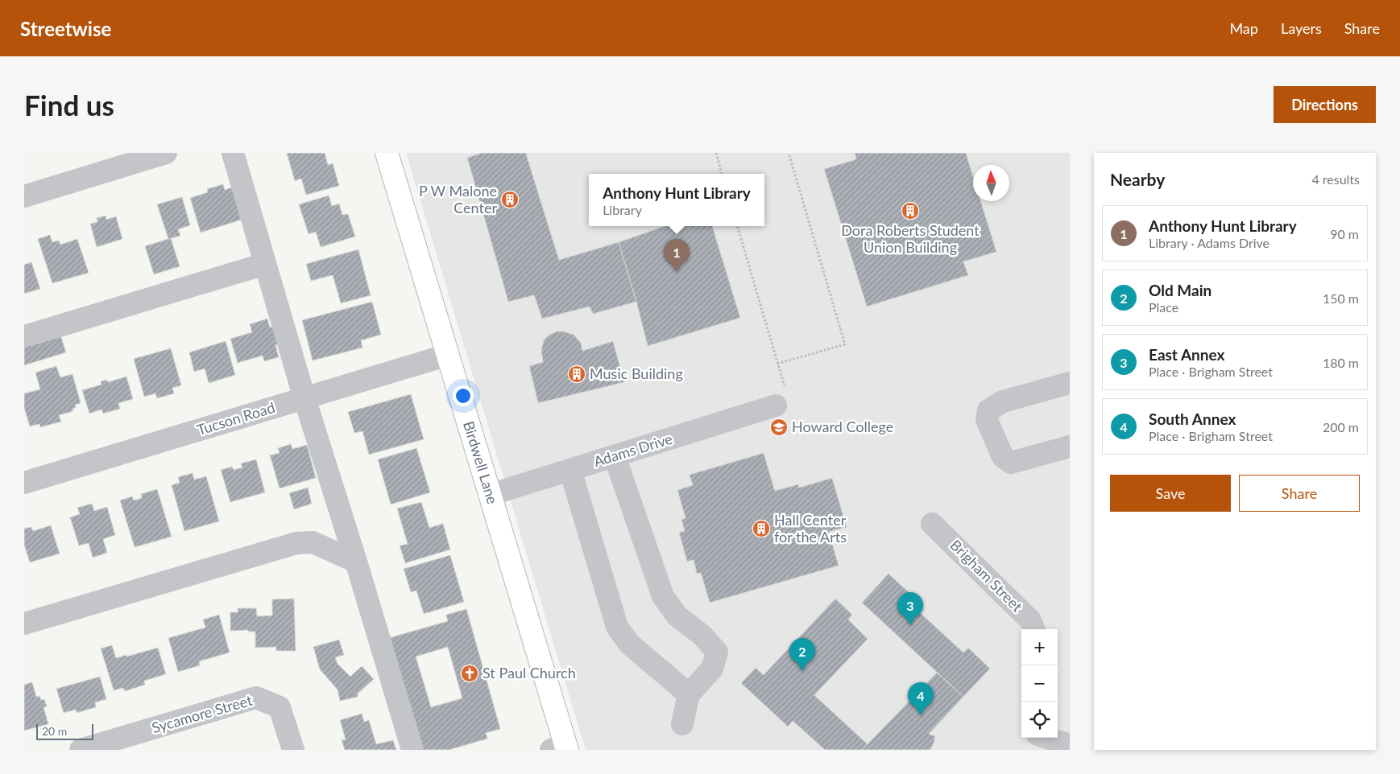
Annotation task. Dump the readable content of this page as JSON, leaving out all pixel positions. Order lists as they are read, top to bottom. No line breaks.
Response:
{"streets":{"main road":["Birdwell Lane"],"street":["Tucson Road","Adams Drive","Brigham Street","Sycamore Street"]},"crossings":[["Tucson Road","Birdwell Lane"],["Adams Drive","Birdwell Lane"]],"places":{"building":["P W Malone Center","Dora Roberts Student Union Building","Music Building","Hall Center for the Arts"],"school or university":["Howard College"],"church":["St Paul Church"]},"scale_bar":"20 m","north":"top","page":{"header":"Streetwise","nav":["Map","Layers","Share"],"buttons":["Directions",["Save","Share"]],"title":"Find us","heading":["Nearby","4 results"],"popup":["Anthony Hunt Library","Library"],"list":[{"mark":"1","name":"Anthony Hunt Library","note":"Library · Adams Drive","value":"90 m"},{"mark":"2","name":"Old Main","note":"Place","value":"150 m"},{"mark":"3","name":"East Annex","note":"Place · Brigham Street","value":"180 m"},{"mark":"4","name":"South Annex","note":"Place · Brigham Street","value":"200 m"}],"pins":["1","3","2","4"],"map_buttons":["+","−"],"scale":"20 m"}}
